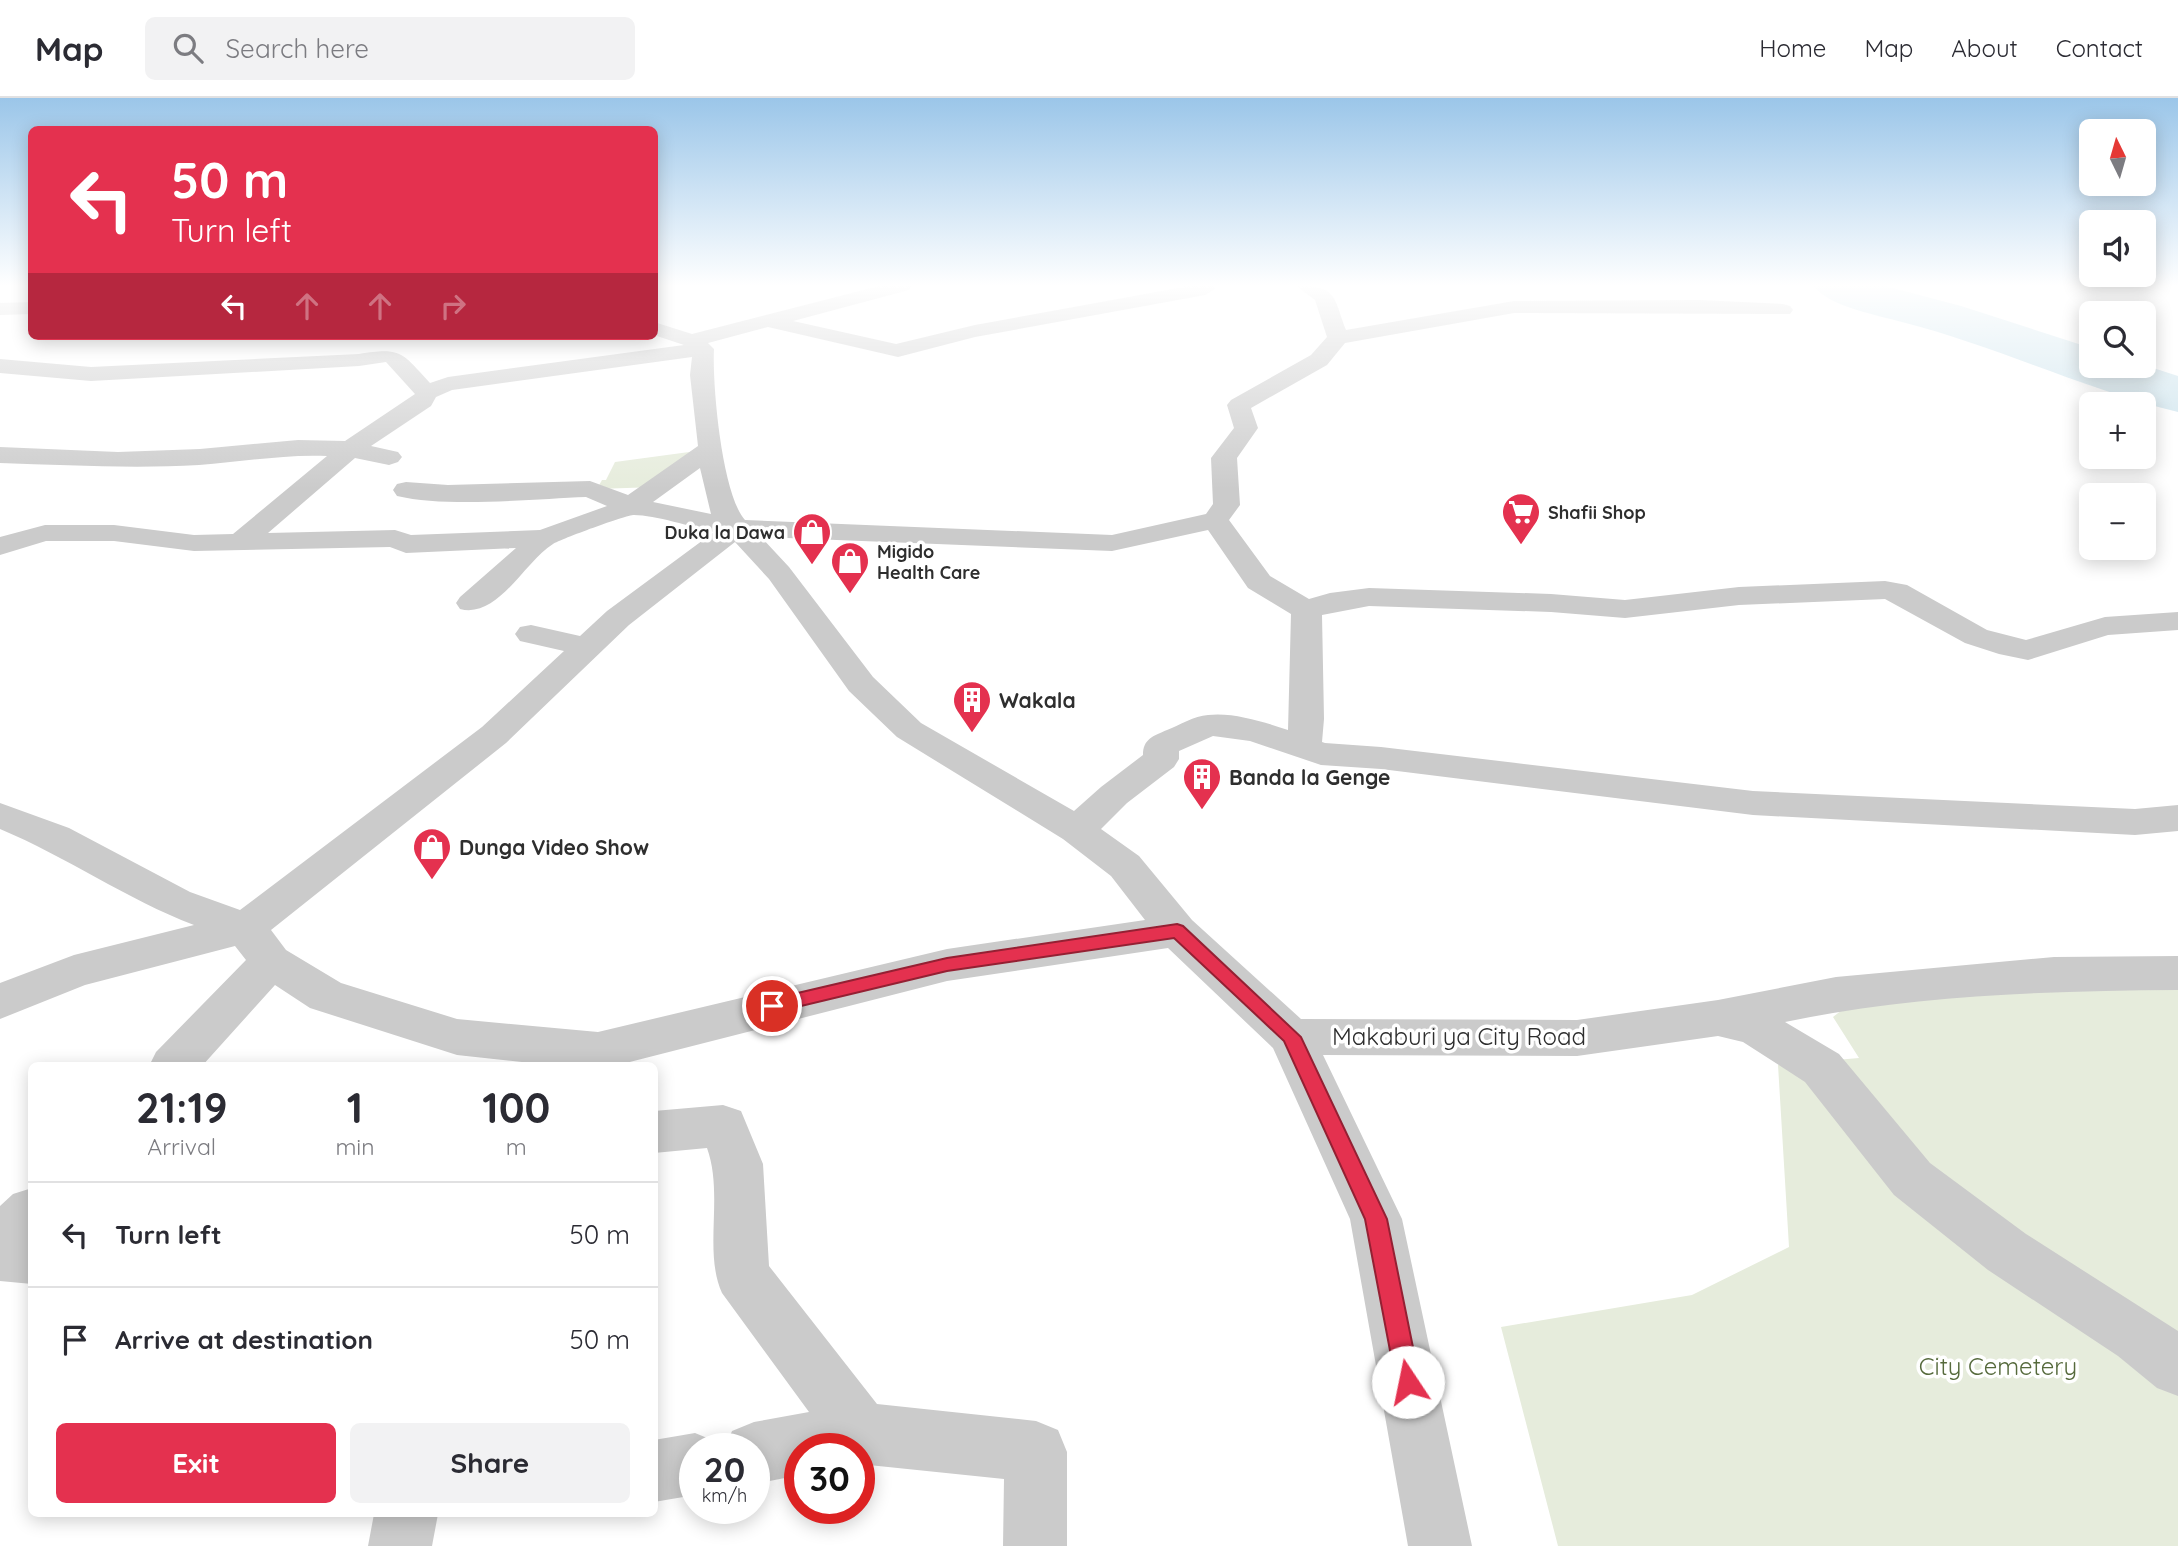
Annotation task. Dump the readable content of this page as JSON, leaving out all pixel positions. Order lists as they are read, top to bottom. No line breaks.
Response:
{"streets":{"street":["Makaburi ya City Road"]},"parks":["City Cemetery"],"places":{"supermarket":["Shafii Shop"],"shop":["Duka la Dawa","Migido Health Care","Dunga Video Show"],"building":["Wakala","Banda la Genge"]},"north":"top","page":{"header":"Map","search":"Search here","nav":["Home","Map","About","Contact"],"map_buttons":["+","−"],"turn":["50 m","Turn left"],"eta":["21:19","Arrival","1","min","100","m"],"list":[{"name":"Turn left","value":"50 m"},{"name":"Arrive at destination","value":"50 m"}],"buttons":["Exit","Share"],"speed":"20 km/h","limit":"30"}}
